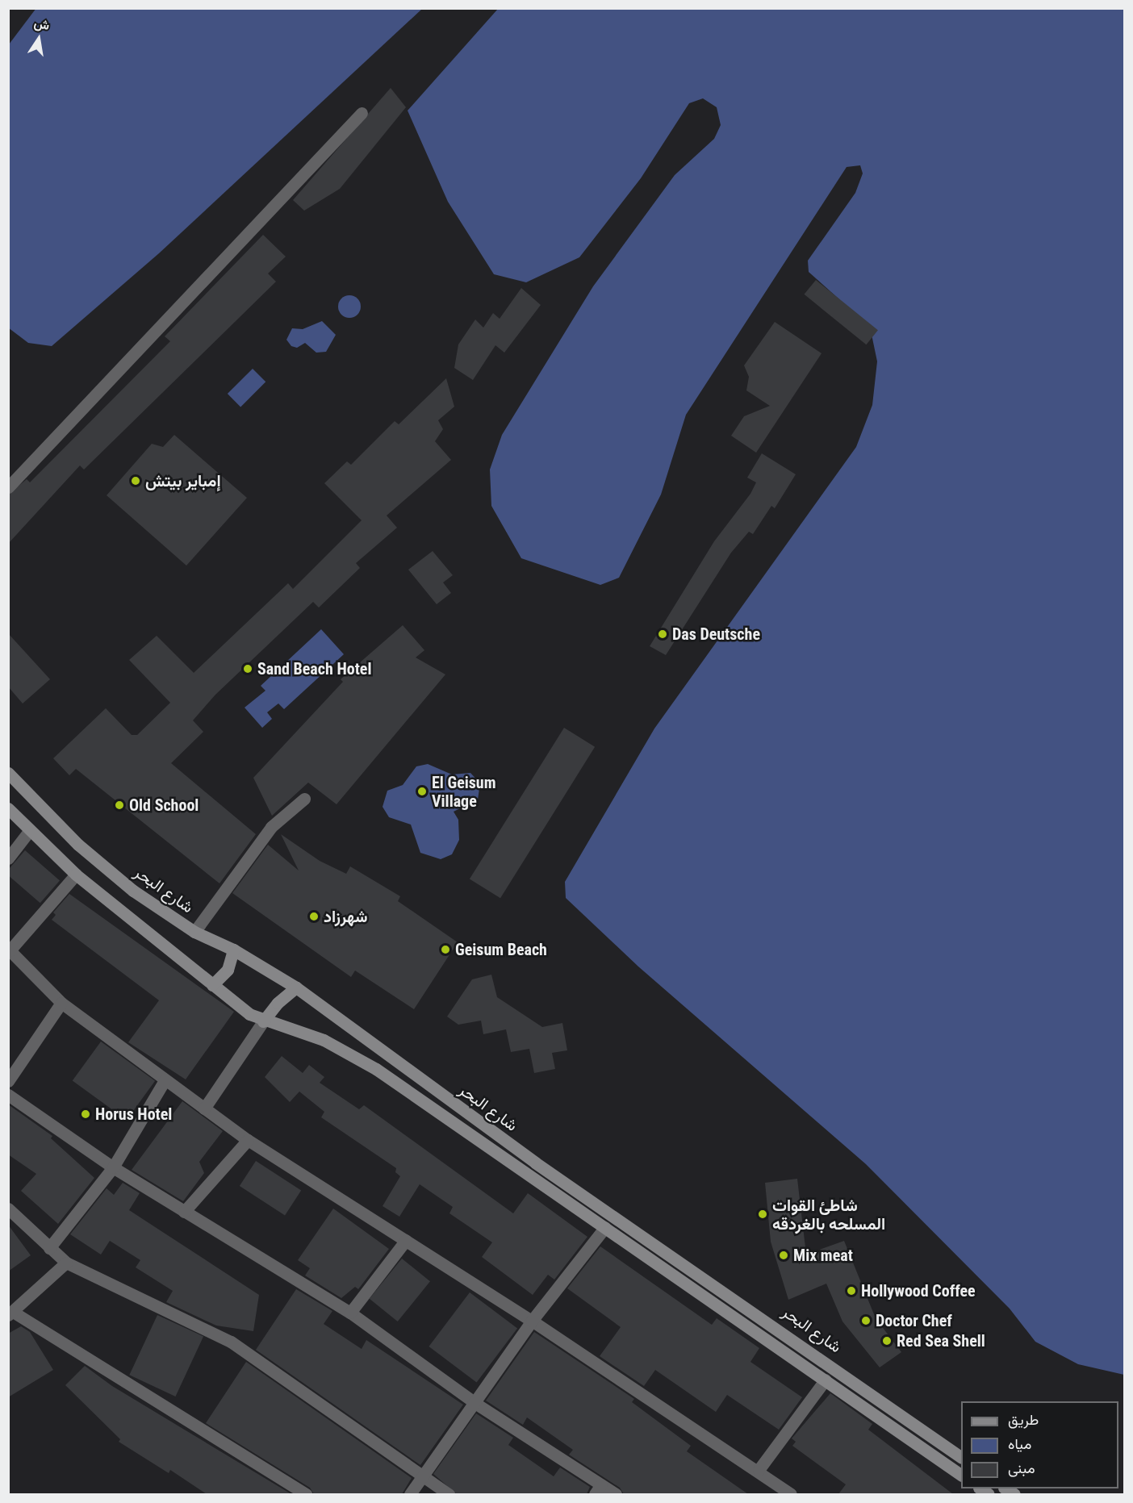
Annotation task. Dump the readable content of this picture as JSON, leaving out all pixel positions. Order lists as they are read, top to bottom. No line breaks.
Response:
{"streets":{"main road":["شارع البحر"]},"places":["إمباير بيتش","Das Deutsche","Sand Beach Hotel","El Geisum Village","Old School","شهرزاد","Geisum Beach","Horus Hotel","شاطئ القوات المسلحه بالغردقه","Mix meat","Hollywood Coffee","Doctor Chef","Red Sea Shell"],"legend":["طريق","مياه","مبنى"],"north":"top"}
